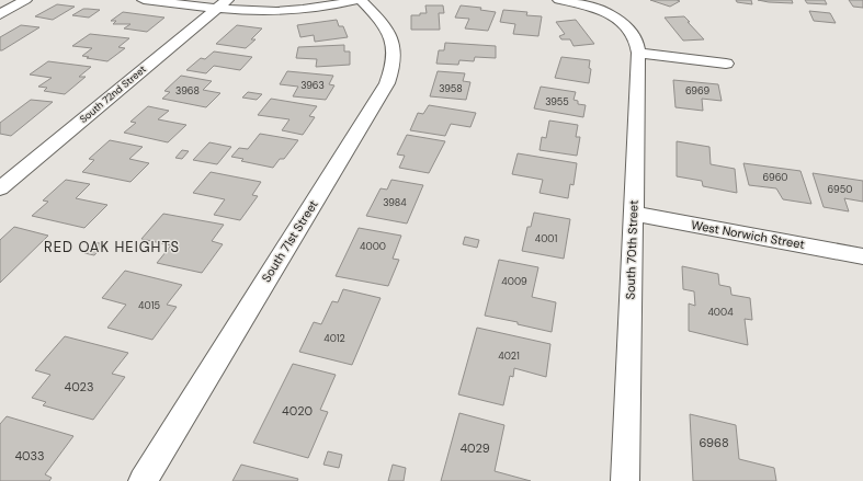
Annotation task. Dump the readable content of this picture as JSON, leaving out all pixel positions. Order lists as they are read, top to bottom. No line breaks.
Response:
{"streets":{"street":["South 72nd Street","West Norwich Street","South 71st Street","South 70th Street"]},"crossings":[["West Norwich Street","South 70th Street"]],"districts":["RED OAK HEIGHTS"],"house_numbers":["3963","3958","3968","6969","3955","6960","6950","3984","4001","4000","4009","4015","4004","4012","4021","4023","4020","6968","4029","4033"]}
